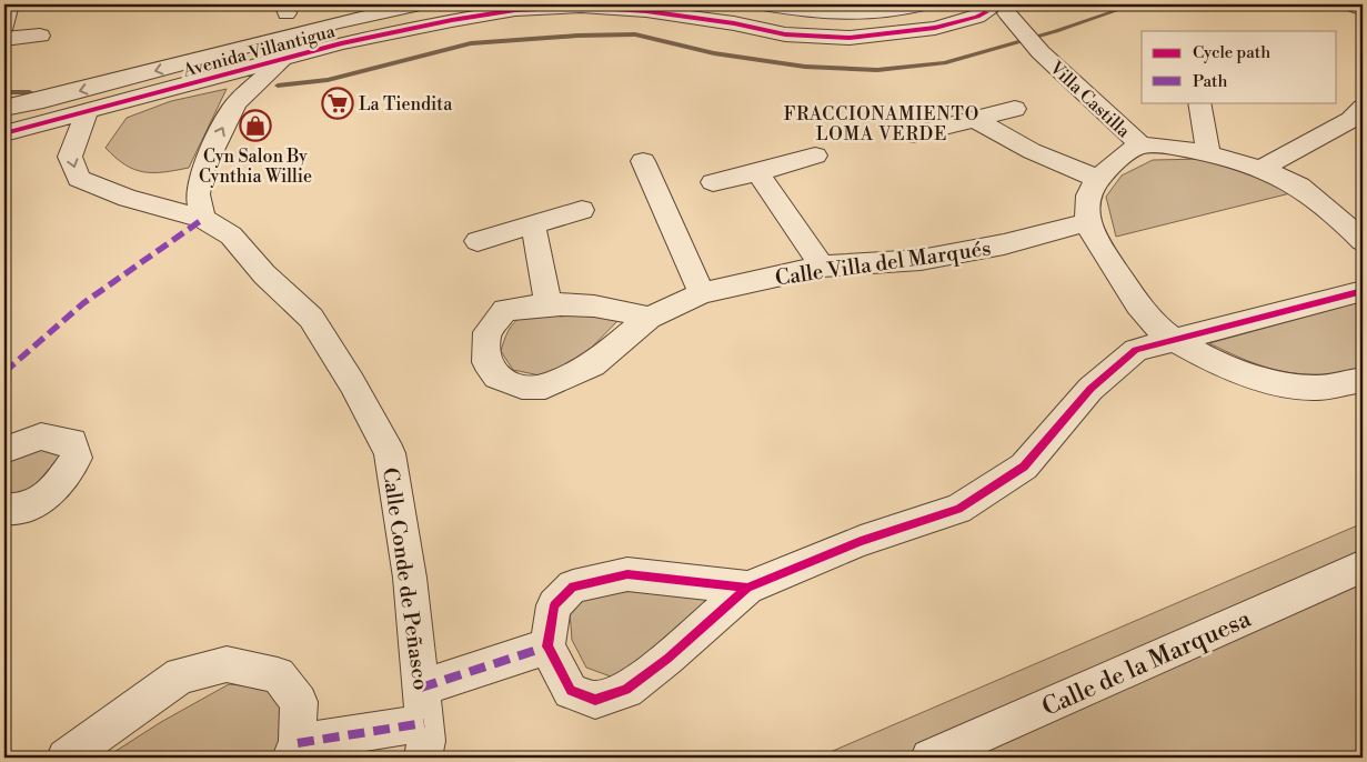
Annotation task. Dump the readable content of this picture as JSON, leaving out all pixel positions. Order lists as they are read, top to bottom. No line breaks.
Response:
{"streets":{"street":["Avenida Villantigua","Villa Castilla","Calle Villa del Marqués","Calle Conde de Peñasco","Calle de la Marquesa"]},"crossings":[["Avenida Villantigua","Calle Conde de Peñasco"]],"districts":["FRACCIONAMIENTO LOMA VERDE"],"places":{"supermarket":["La Tiendita"],"shop":["Cyn Salon By Cynthia Willie"]},"legend":["Cycle path","Path"]}
